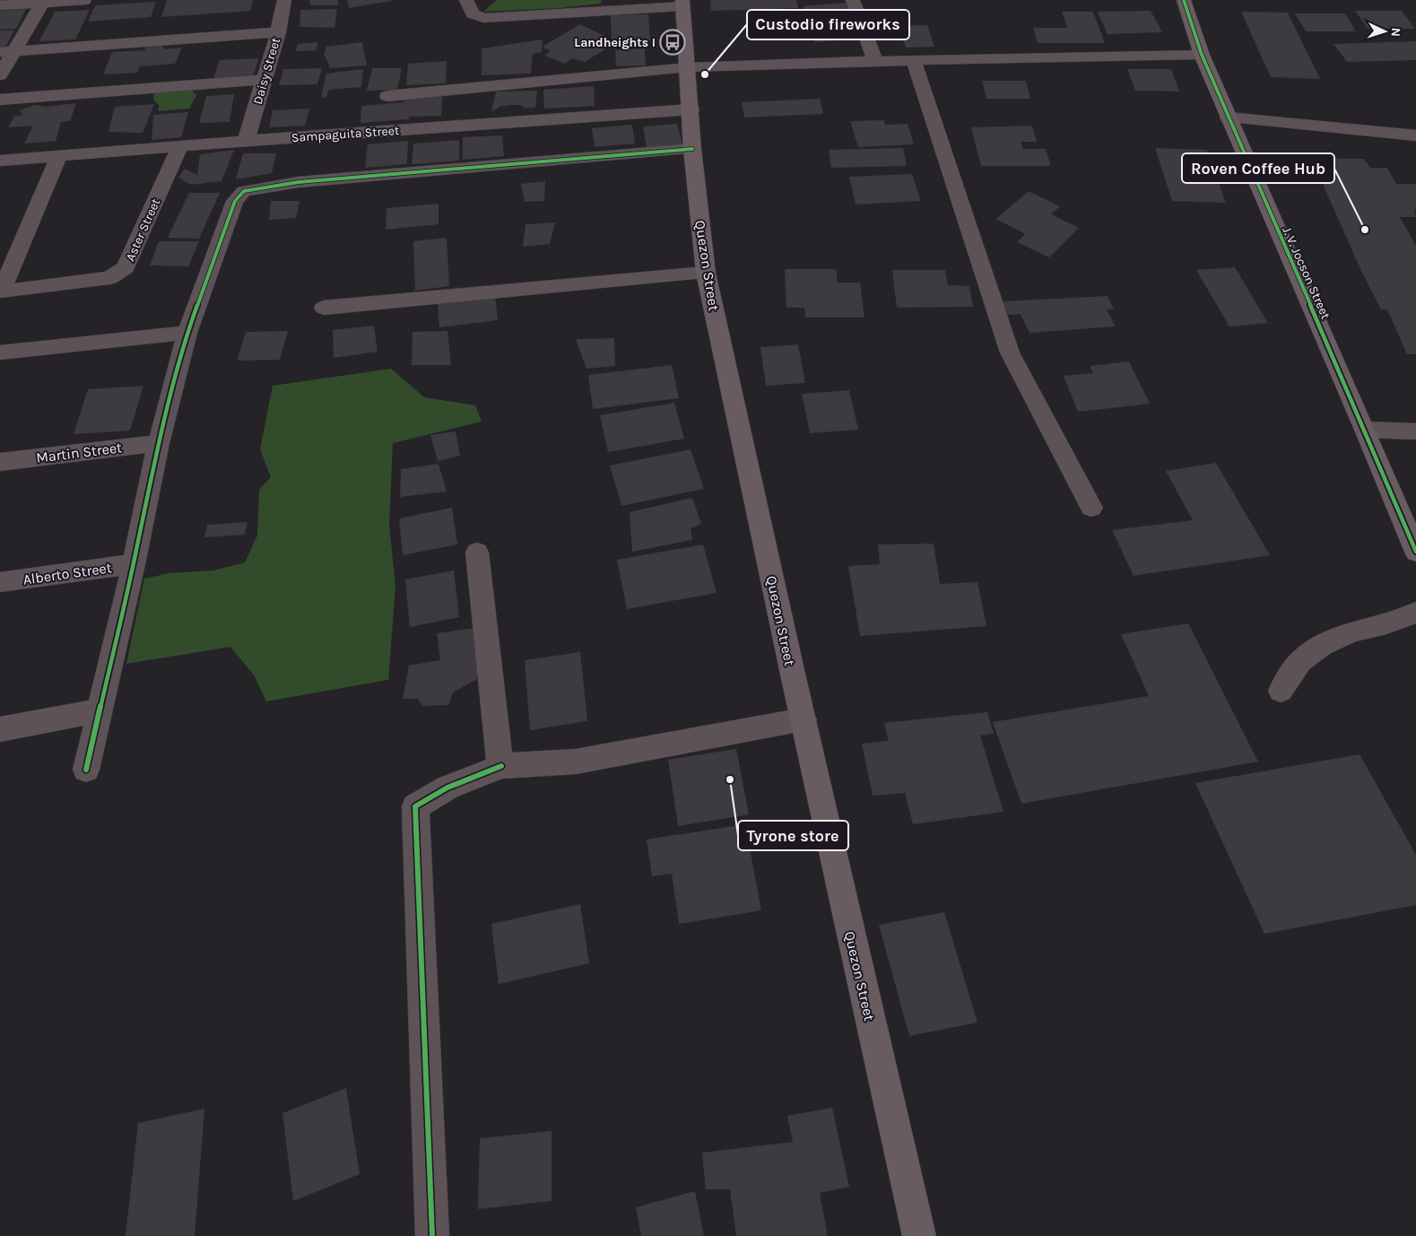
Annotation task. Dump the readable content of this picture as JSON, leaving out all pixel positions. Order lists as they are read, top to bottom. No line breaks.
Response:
{"streets":{"main road":["Quezon Street","J. V. Jocson Street"],"street":["Daisy Street","Sampaguita Street","Aster Street","Martin Street","Alberto Street"]},"crossings":[["Daisy Street","Sampaguita Street"],["Sampaguita Street","Aster Street"],["Sampaguita Street","Quezon Street"]],"places":{"bus stop":["Landheights I"],"other":["Custodio fireworks","Roven Coffee Hub","Tyrone store"]},"north":"right"}
